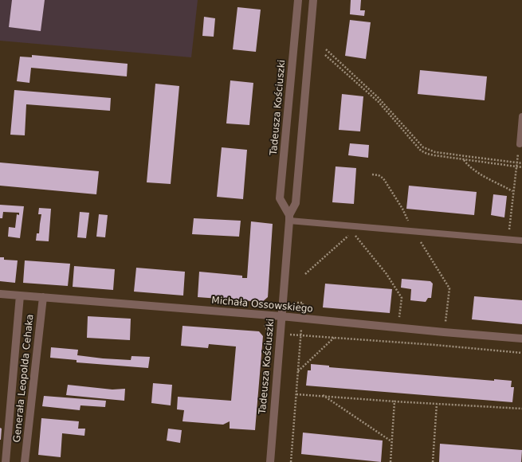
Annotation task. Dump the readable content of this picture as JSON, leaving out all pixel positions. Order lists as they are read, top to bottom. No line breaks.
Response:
{"streets":{"street":["Tadeusza Kościuszki","Michała Ossowskiego","Generała Leopolda Cehaka"]},"crossings":[["Tadeusza Kościuszki","Michała Ossowskiego"],["Michała Ossowskiego","Generała Leopolda Cehaka"]]}
